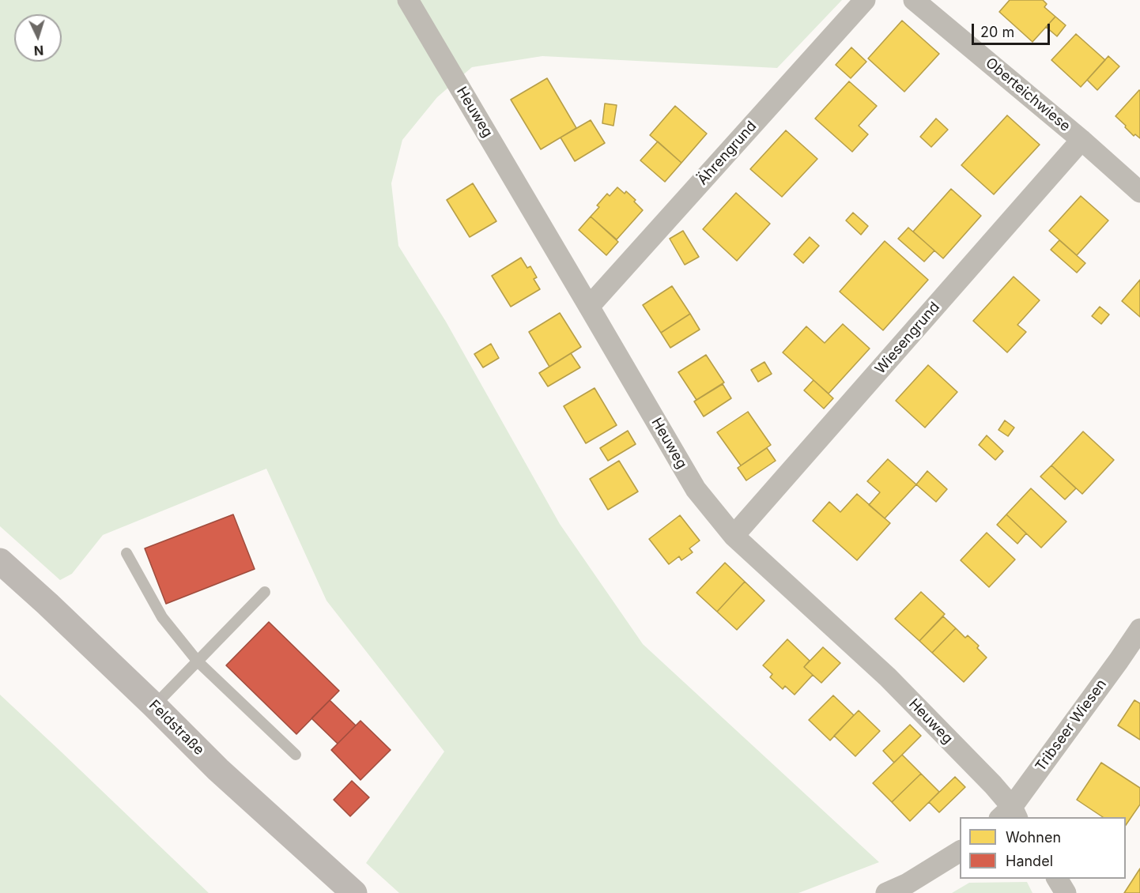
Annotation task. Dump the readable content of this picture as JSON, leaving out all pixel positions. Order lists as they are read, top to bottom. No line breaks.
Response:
{"streets":{"main road":["Feldstraße"],"street":["Oberteichwiese","Heuweg","Ährengrund","Wiesengrund","Tribseer Wiesen"]},"crossings":[["Oberteichwiese","Wiesengrund"],["Heuweg","Ährengrund"],["Heuweg","Wiesengrund"],["Heuweg","Tribseer Wiesen"]],"legend":["Wohnen","Handel"],"scale_bar":"20 m","north":"bottom"}
